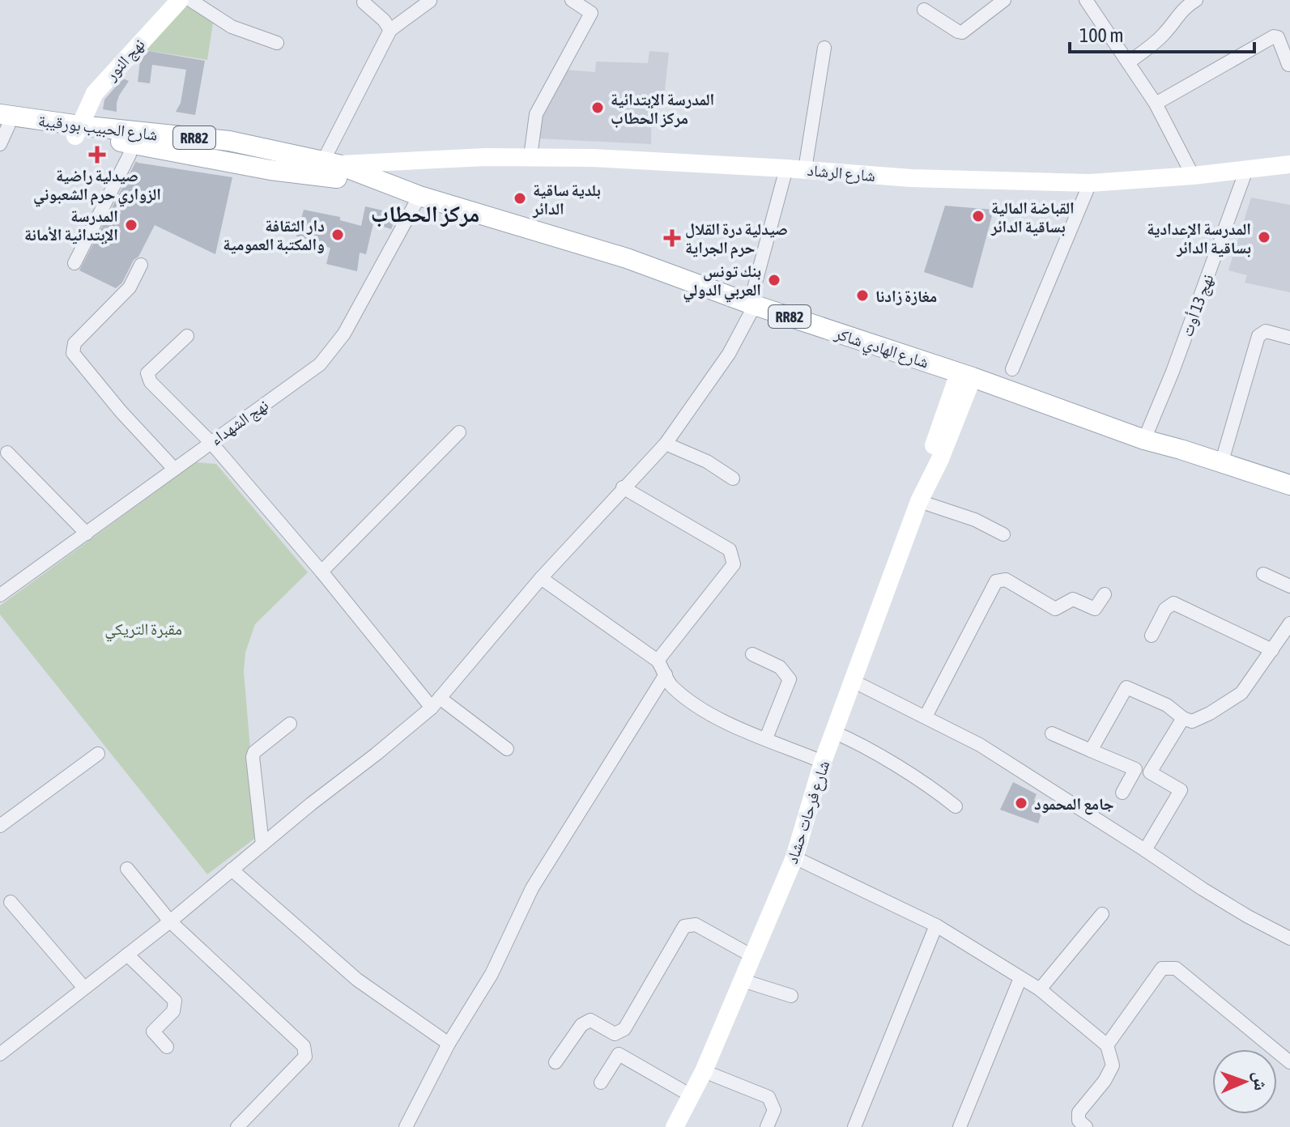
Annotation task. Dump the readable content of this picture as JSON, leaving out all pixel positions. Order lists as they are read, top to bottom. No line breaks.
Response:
{"streets":{"main road":["شارع الحبيب بورقيبة","RR82","شارع الهادي شاكر"],"street":["نهج النور","شارع الرشاد","نهج 13 أوت","نهج الشهداء","شارع فرحات حشاد"]},"crossings":[["نهج النور","شارع الحبيب بورقيبة"],["شارع الحبيب بورقيبة","شارع الرشاد"],["شارع الحبيب بورقيبة","شارع الهادي شاكر"],["شارع الحبيب بورقيبة","نهج الشهداء"],["شارع الرشاد","نهج 13 أوت"],["نهج 13 أوت","شارع الهادي شاكر"],["شارع الهادي شاكر","نهج الشهداء"],["شارع الهادي شاكر","شارع فرحات حشاد"]],"districts":["مركز الحطاب"],"parks":["مقبرة التريكي"],"places":{"other":["المدرسة الإبتدائية مركز الحطاب","بلدية ساقية الدائر","القباضة المالية بساقية الدائر","المدرسة الإبتدائية الأمانة","دار الثقافة والمكتبة العمومية","المدرسة الإعدادية بساقية الدائر","بنك تونس العربي الدولي","مغازة زادنا","جامع المحمود"],"health":["صيدلية راضية الزواري حرم الشعبوني","صيدلية درة القلال حرم الجراية"]},"scale_bar":"100 m","north":"right"}
